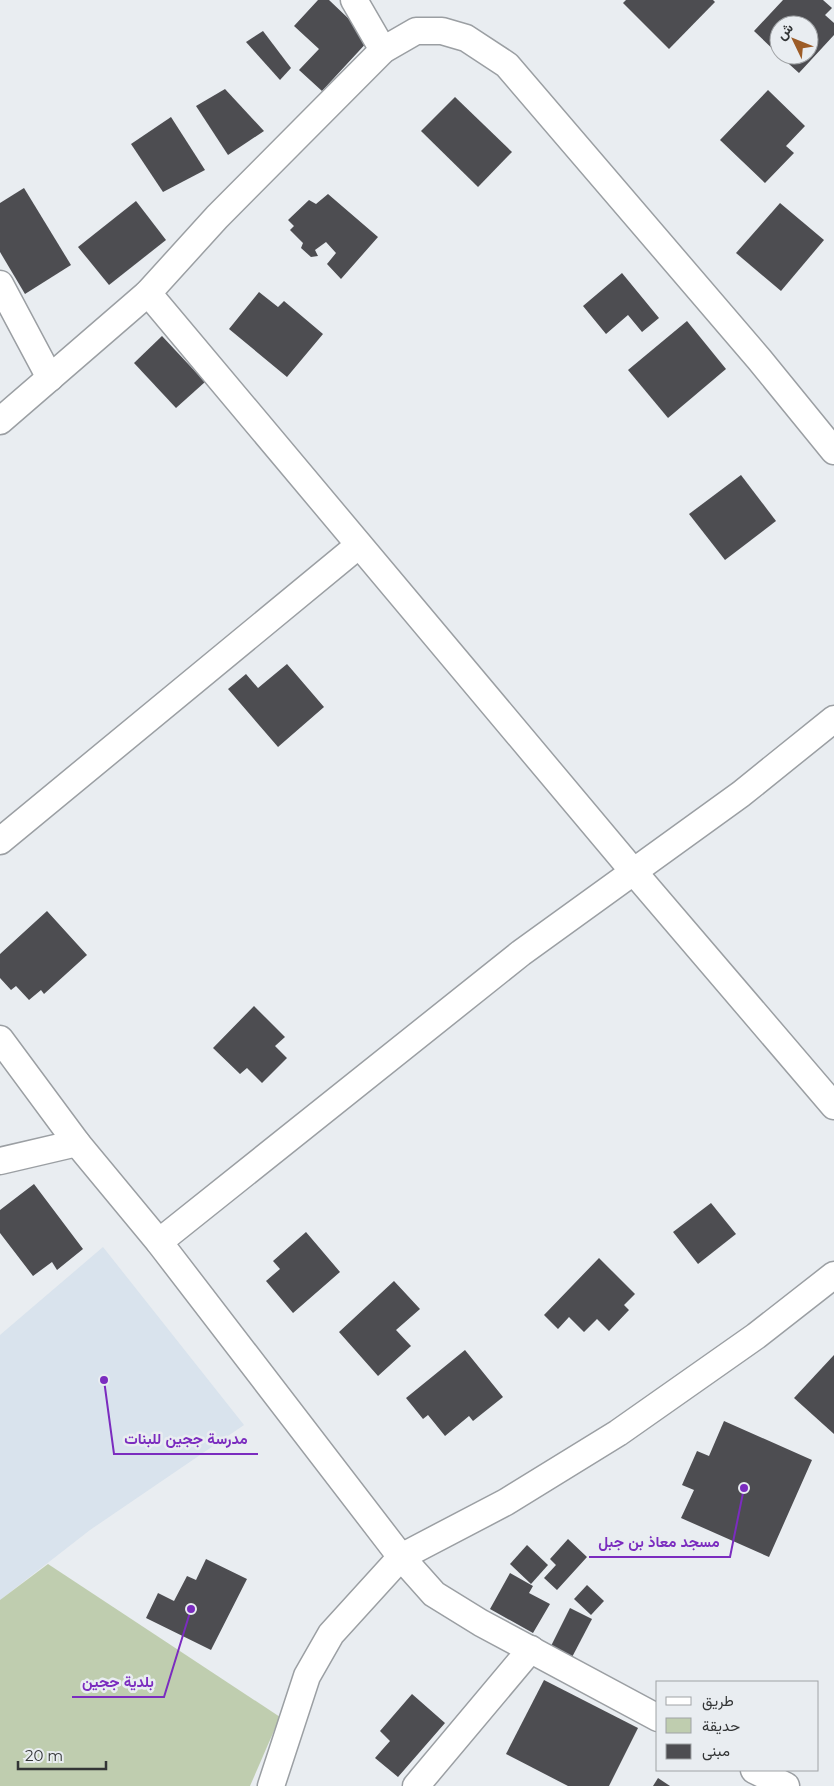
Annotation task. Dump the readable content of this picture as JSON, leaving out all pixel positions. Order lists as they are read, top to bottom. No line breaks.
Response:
{"places":["مدرسة ججين للبنات","مسجد معاذ بن جبل","بلدية ججين"],"legend":["طريق","حديقة","مبنى"],"scale_bar":"20 m","north":"top left"}
